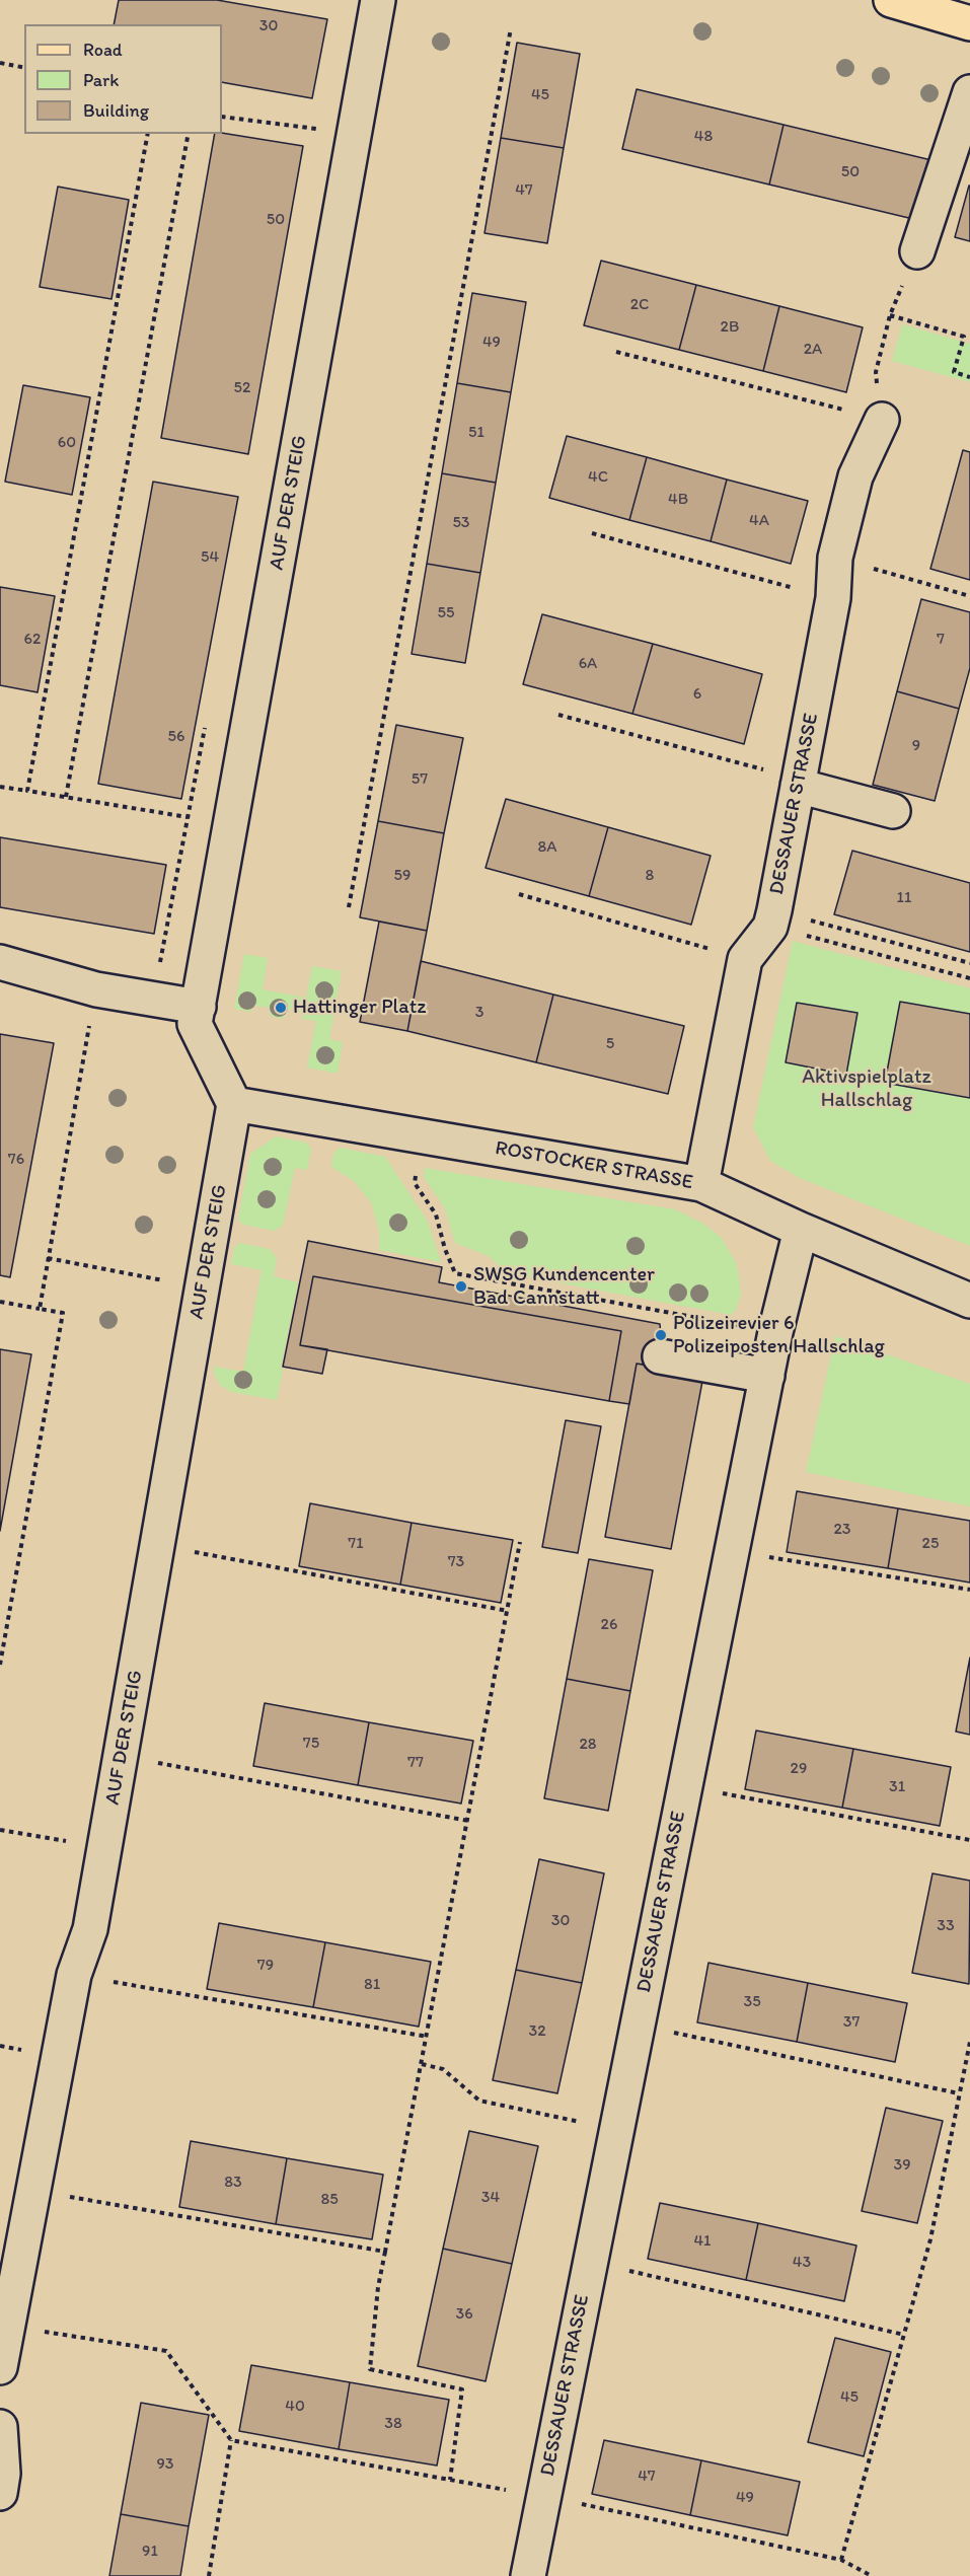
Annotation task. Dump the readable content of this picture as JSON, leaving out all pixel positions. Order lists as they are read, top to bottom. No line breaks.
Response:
{"streets":{"street":["AUF DER STEIG","DESSAUER STRASSE","ROSTOCKER STRASSE"]},"crossings":[["AUF DER STEIG","ROSTOCKER STRASSE"],["DESSAUER STRASSE","ROSTOCKER STRASSE"]],"parks":["Aktivspielplatz Hallschlag"],"places":["Hattinger Platz","SWSG Kundencenter Bad Cannstatt","Polizeirevier 6 Polizeiposten Hallschlag"],"house_numbers":["30","45","48","50","47","50","2C","2B","49","2A","52","51","60","4C","4B","4A","53","54","55","62","7","6A","6","56","9","57","8A","59","8","11","3","5","76","23","71","25","73","26","75","28","77","29","31","30","33","79","81","35","37","32","39","83","34","85","41","43","36","45","40","38","93","47","49","91"],"legend":["Road","Park","Building"]}
